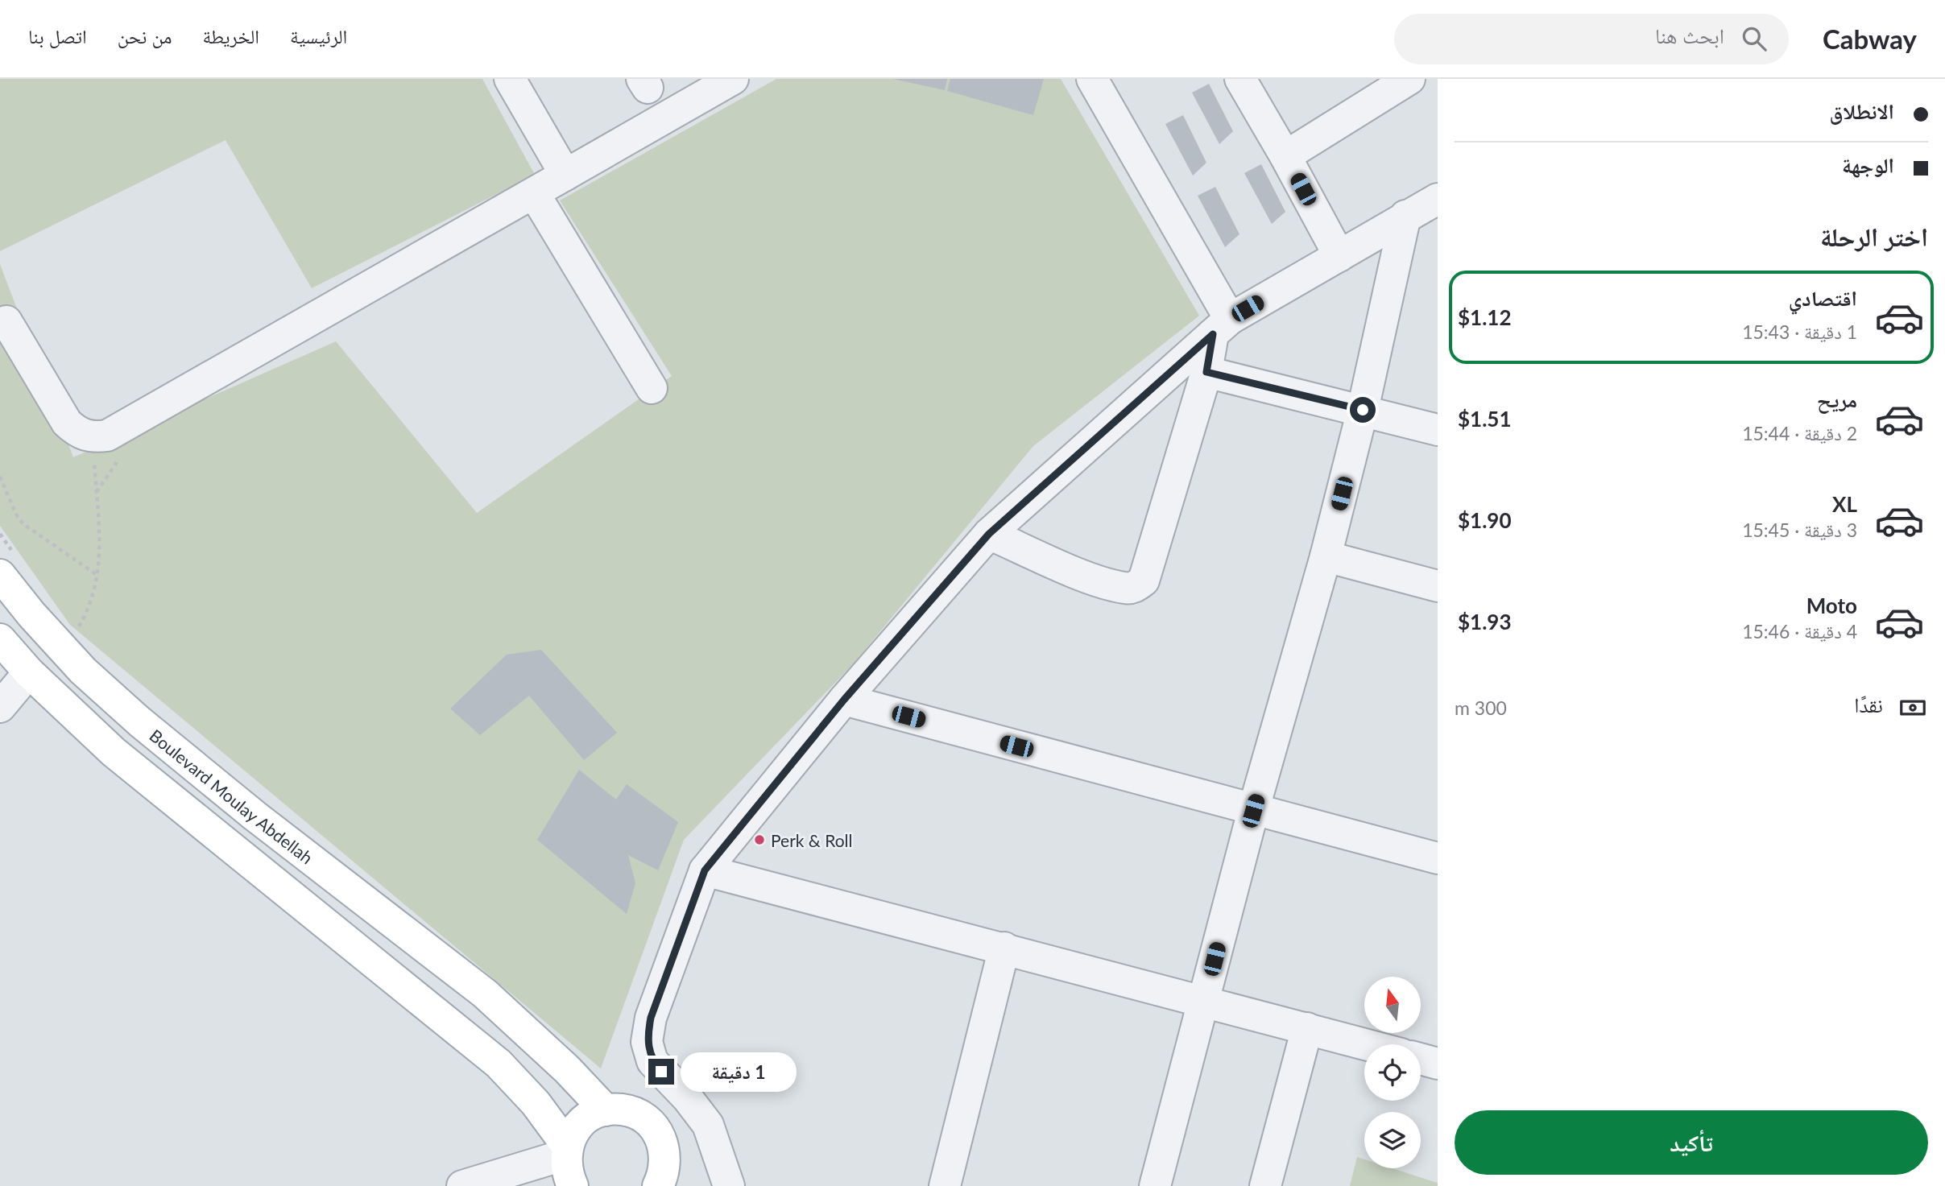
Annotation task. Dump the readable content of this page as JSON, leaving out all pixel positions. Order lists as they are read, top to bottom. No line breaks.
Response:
{"streets":{"main road":["Boulevard Moulay Abdellah"]},"places":["Perk & Roll"],"north":"top","page":{"header":"Cabway","search":"ابحث هنا","nav":["الرئيسية","الخريطة","من نحن","اتصل بنا"],"banner":["الانطلاق","الوجهة"],"heading":"اختر الرحلة","list":[{"name":"اقتصادي","note":"1 دقيقة · 15:43","value":"$1.12"},{"name":"مريح","note":"2 دقيقة · 15:44","value":"$1.51"},{"name":"XL","note":"3 دقيقة · 15:45","value":"$1.90"},{"name":"Moto","note":"4 دقيقة · 15:46","value":"$1.93"}],"pay":["نقدًا","300 m"],"bubble":"1 دقيقة","buttons":"تأكيد"}}
